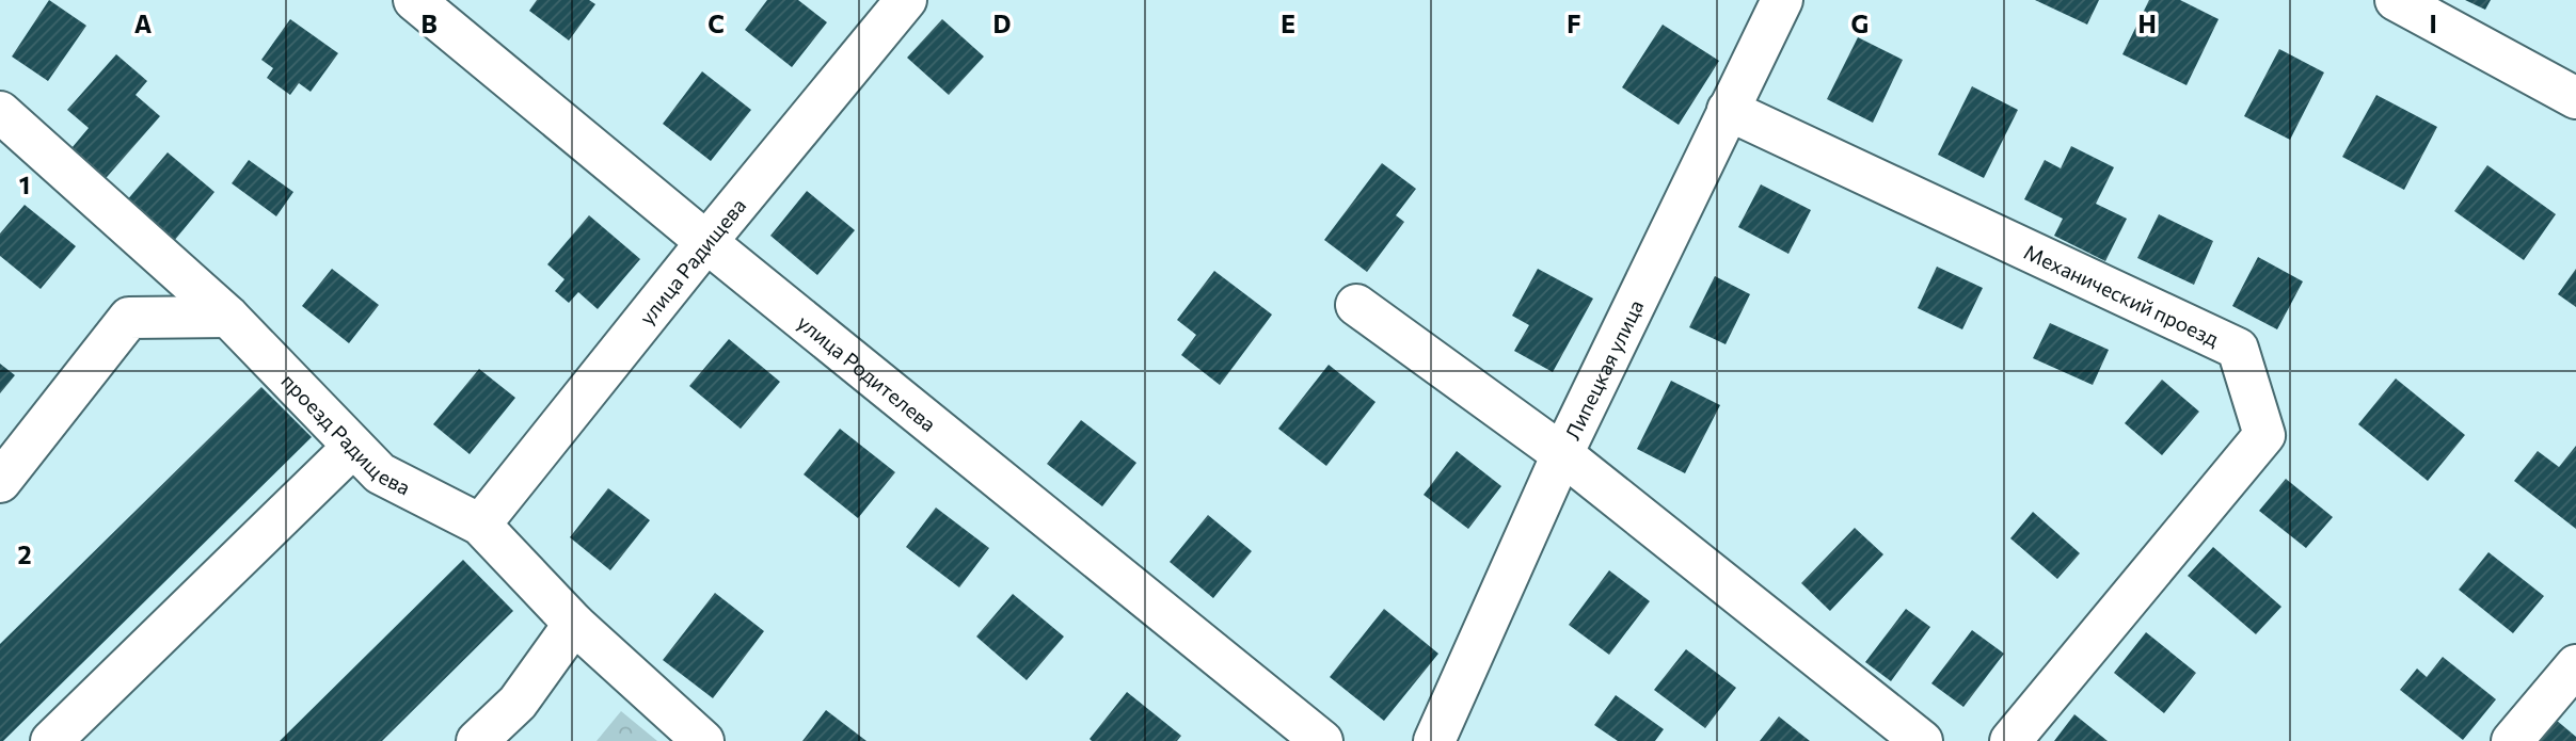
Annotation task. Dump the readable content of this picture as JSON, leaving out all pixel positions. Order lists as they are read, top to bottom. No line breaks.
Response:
{"streets":{"street":["улица Радищева","Механический проезд","Липецкая улица","улица Родителева","проезд Радищева"]},"crossings":[["улица Радищева","улица Родителева"],["улица Радищева","проезд Радищева"],["Механический проезд","Липецкая улица"]],"grid":{"columns":["A","B","C","D","E","F","G","H","I"],"rows":["1","2"]}}
